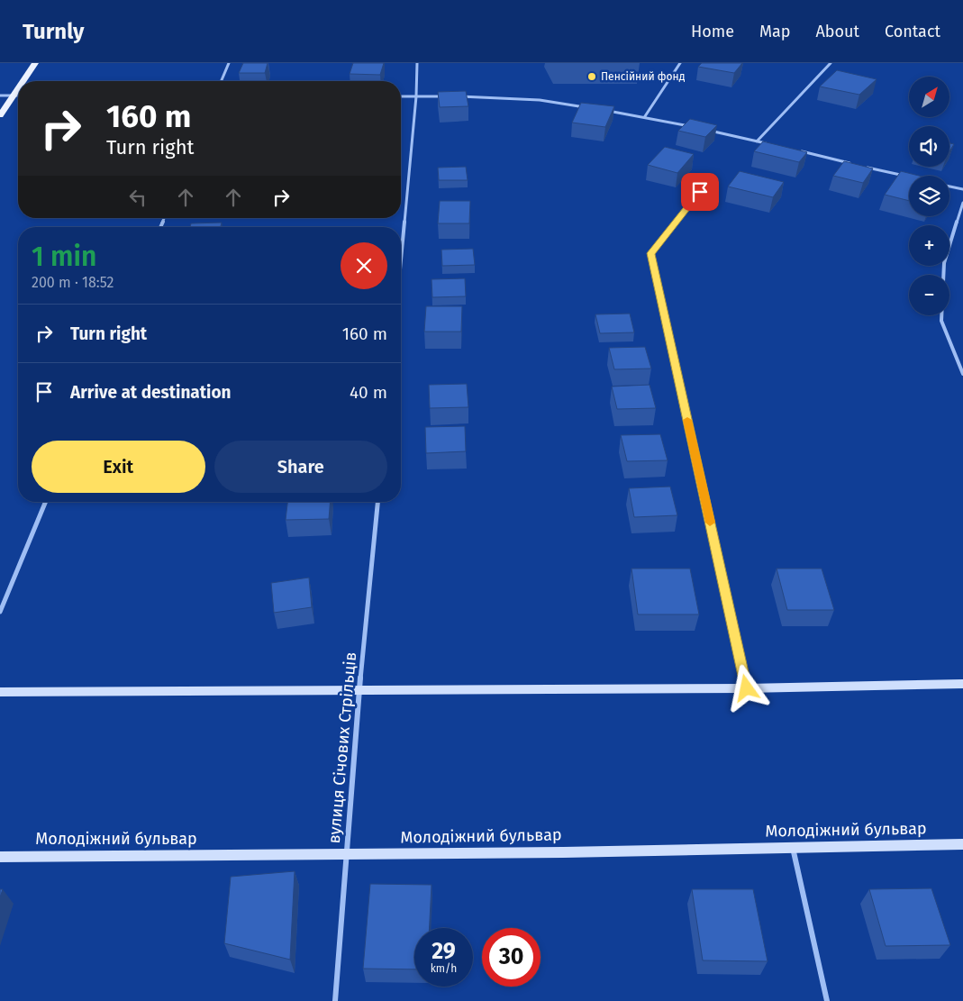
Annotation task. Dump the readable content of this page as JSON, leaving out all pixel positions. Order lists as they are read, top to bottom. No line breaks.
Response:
{"streets":{"main road":["Молодіжний бульвар"],"street":["вулиця Січових Стрільців"]},"crossings":[["вулиця Січових Стрільців","Молодіжний бульвар"]],"places":["Пенсійний фонд"],"north":"top right","page":{"header":"Turnly","nav":["Home","Map","About","Contact"],"map_buttons":["+","−"],"turn":["160 m","Turn right"],"heading":["1 min","200 m · 18:52"],"list":[{"name":"Turn right","value":"160 m"},{"name":"Arrive at destination","value":"40 m"}],"buttons":["Exit","Share"],"speed":"29 km/h","limit":"30"}}
